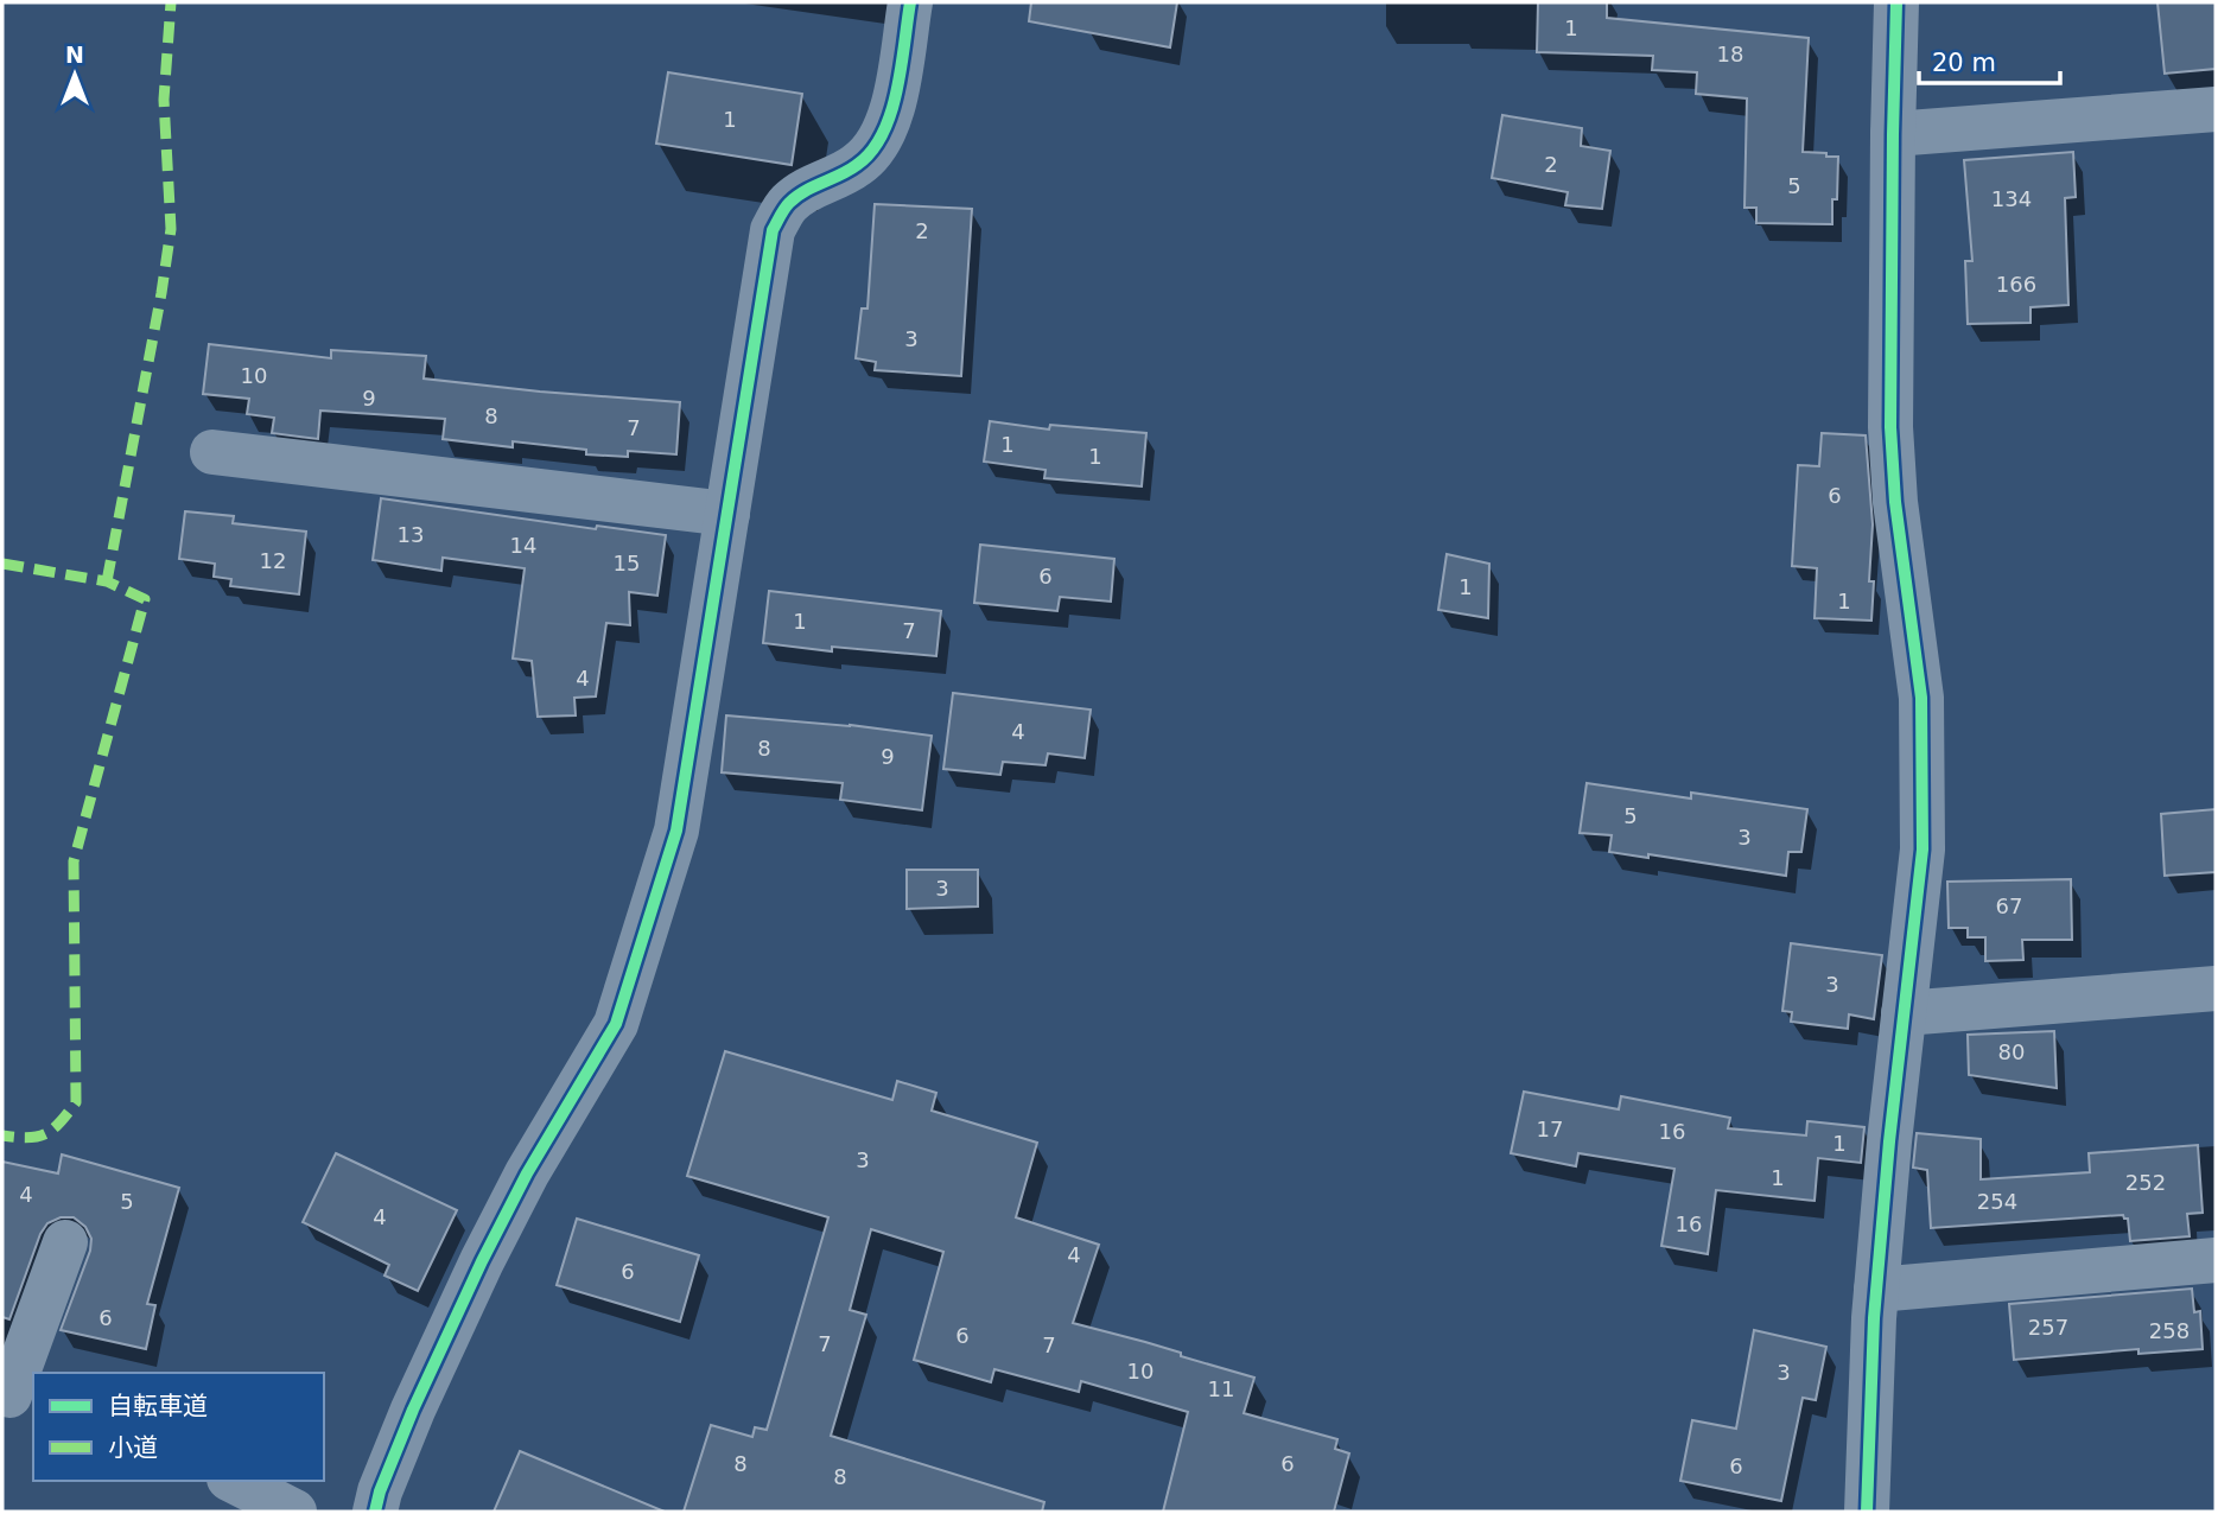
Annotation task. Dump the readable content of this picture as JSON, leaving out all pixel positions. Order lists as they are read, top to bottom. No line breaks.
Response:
{"house_numbers":["1","18","1","2","5","134","2","166","3","10","9","8","7","1","1","6","13","14","12","15","6","1","1","1","7","4","4","8","9","5","3","3","67","3","80","17","16","1","3","1","252","4","5","254","4","16","4","6","6","257","258","6","7","7","10","3","11","8","6","6","8"],"legend":["自転車道","小道"],"scale_bar":"20 m","north":"top"}
